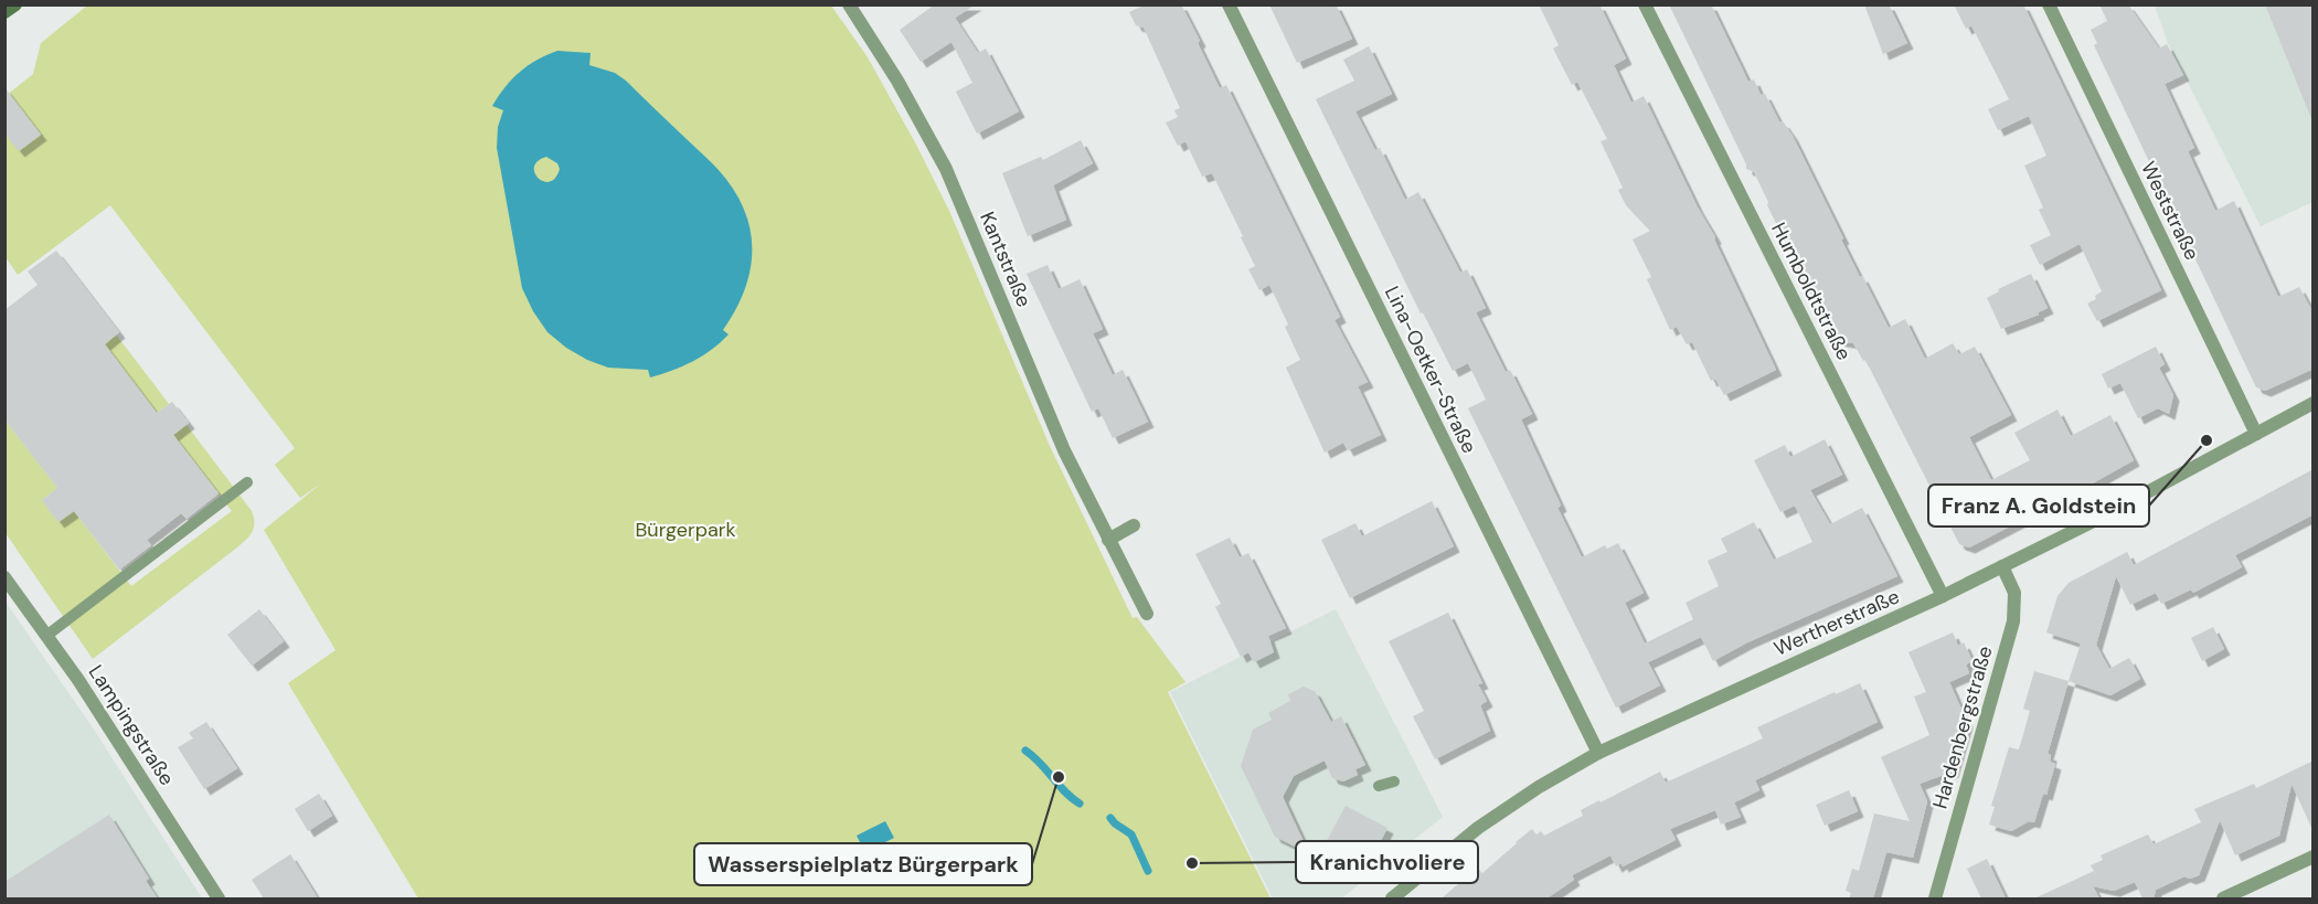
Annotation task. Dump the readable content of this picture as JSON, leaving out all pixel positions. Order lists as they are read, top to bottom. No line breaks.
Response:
{"streets":{"street":["Weststraße","Kantstraße","Humboldtstraße","Lina-Oetker-Straße","Wertherstraße","Lampingstraße","Hardenbergstraße"]},"crossings":[["Weststraße","Wertherstraße"],["Humboldtstraße","Wertherstraße"],["Lina-Oetker-Straße","Wertherstraße"],["Wertherstraße","Hardenbergstraße"]],"parks":["Bürgerpark"],"places":["Franz A. Goldstein","Wasserspielplatz Bürgerpark","Kranichvoliere"]}
